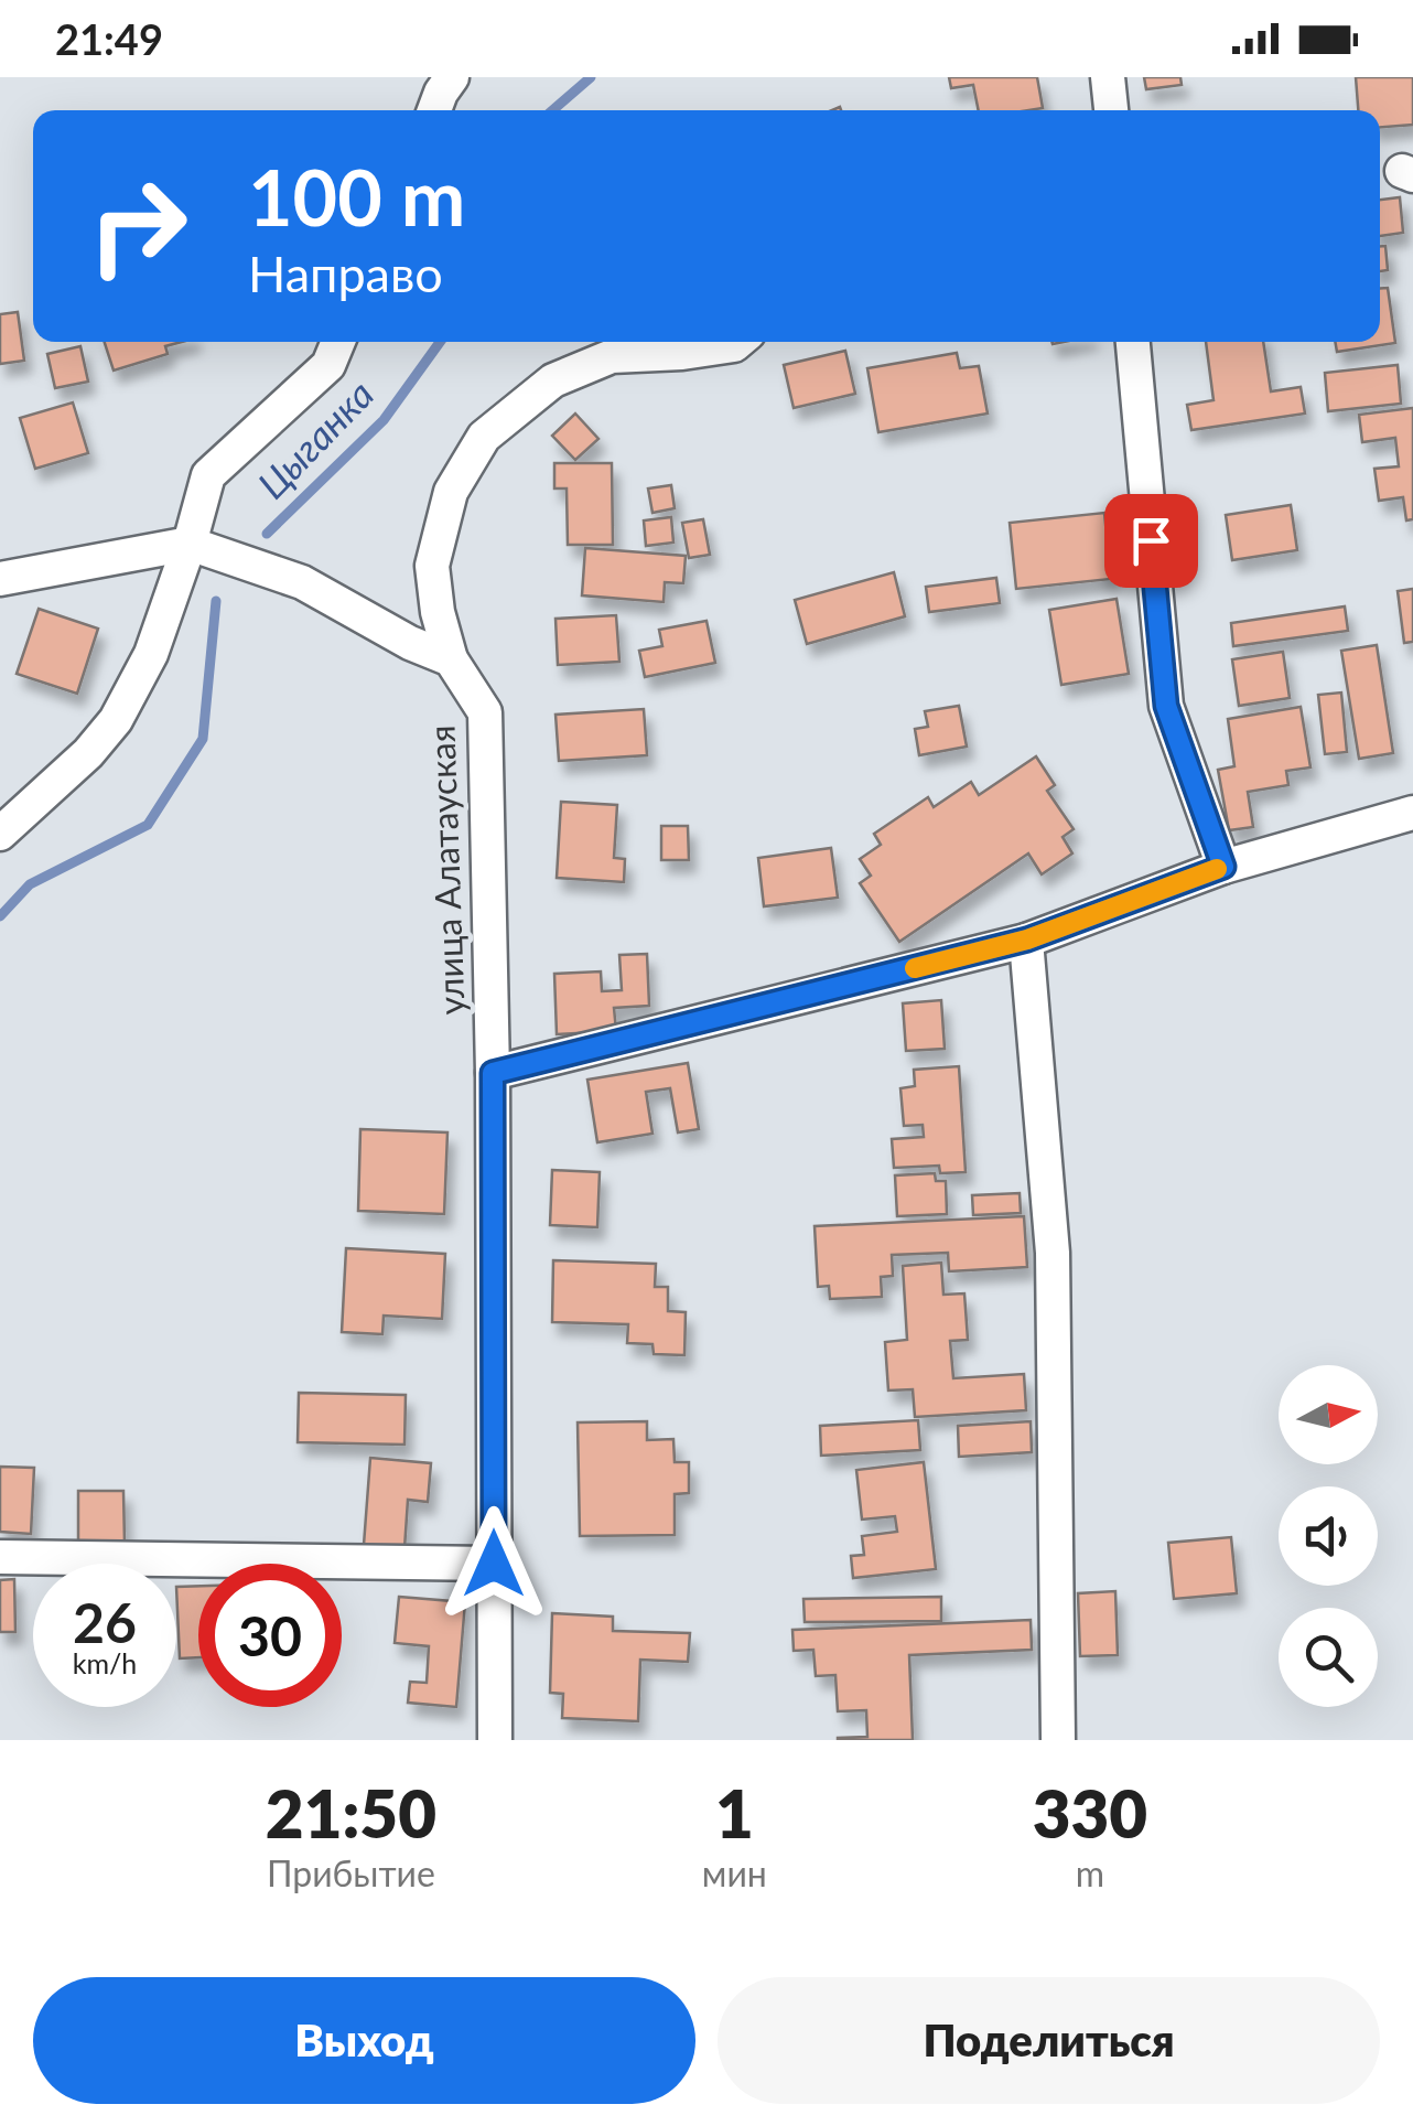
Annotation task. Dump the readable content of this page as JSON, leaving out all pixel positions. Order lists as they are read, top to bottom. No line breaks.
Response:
{"streets":{"street":["улица Алатауская"]},"water":["Цыганка"],"north":"right","page":{"status":"21:49","turn":["100 m","Направо"],"speed":"26 km/h","limit":"30","eta":["21:50","Прибытие","1","мин","330","m"],"buttons":["Выход","Поделиться"]}}
